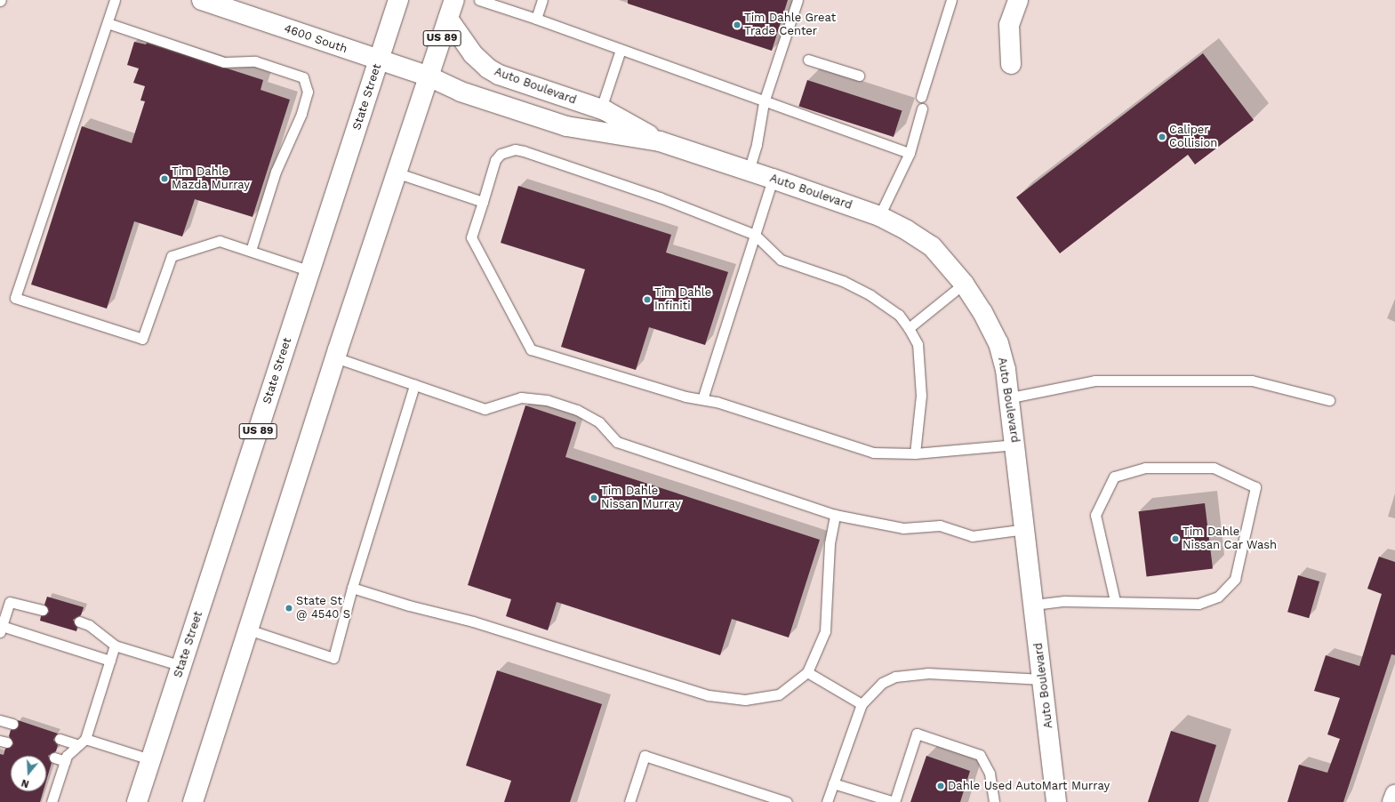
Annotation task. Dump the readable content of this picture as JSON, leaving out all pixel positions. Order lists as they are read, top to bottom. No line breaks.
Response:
{"streets":{"street":["US 89","4600 South","Auto Boulevard","State Street"]},"crossings":[["US 89","4600 South"],["US 89","Auto Boulevard"],["4600 South","Auto Boulevard"],["4600 South","State Street"]],"places":["Tim Dahle Great Trade Center","Caliper Collision","Tim Dahle Mazda Murray","Tim Dahle Infiniti","Tim Dahle Nissan Murray","Tim Dahle Nissan Car Wash","State St @ 4540 S","Dahle Used AutoMart Murray"],"north":"bottom"}
